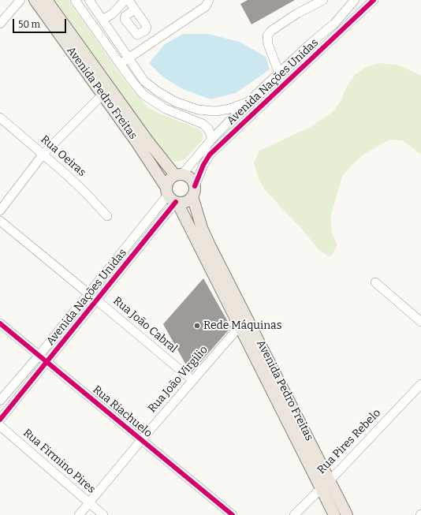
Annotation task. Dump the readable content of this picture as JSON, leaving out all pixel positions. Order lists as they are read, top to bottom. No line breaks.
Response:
{"streets":{"main road":["Avenida Pedro Freitas"],"street":["Avenida Nações Unidas","Rua Oeiras","Rua João Cabral","Rua João Virgilio","Rua Riachuelo","Rua Pires Rebelo","Rua Firmino Pires"]},"crossings":[["Avenida Nações Unidas","Avenida Pedro Freitas"],["Avenida Nações Unidas","Rua João Cabral"],["Avenida Nações Unidas","Rua Riachuelo"],["Avenida Pedro Freitas","Rua João Virgilio"],["Avenida Pedro Freitas","Rua Pires Rebelo"],["Rua João Cabral","Rua João Virgilio"],["Rua João Virgilio","Rua Riachuelo"],["Rua João Virgilio","Rua Firmino Pires"]],"places":["Rede Máquinas"],"scale_bar":"50 m"}
